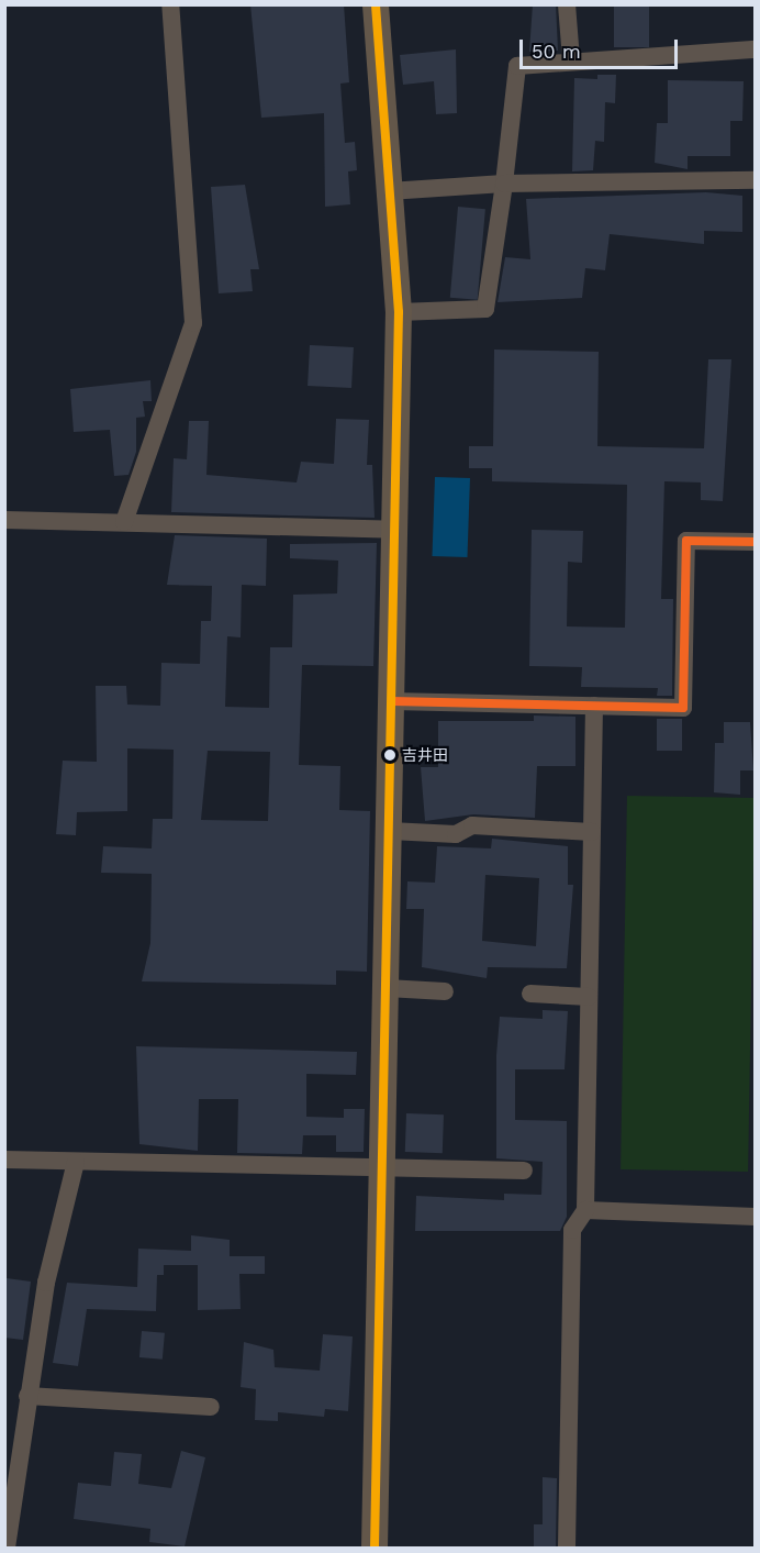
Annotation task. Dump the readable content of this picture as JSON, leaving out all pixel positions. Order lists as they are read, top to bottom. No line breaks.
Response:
{"places":["吉井田"],"scale_bar":"50 m"}
